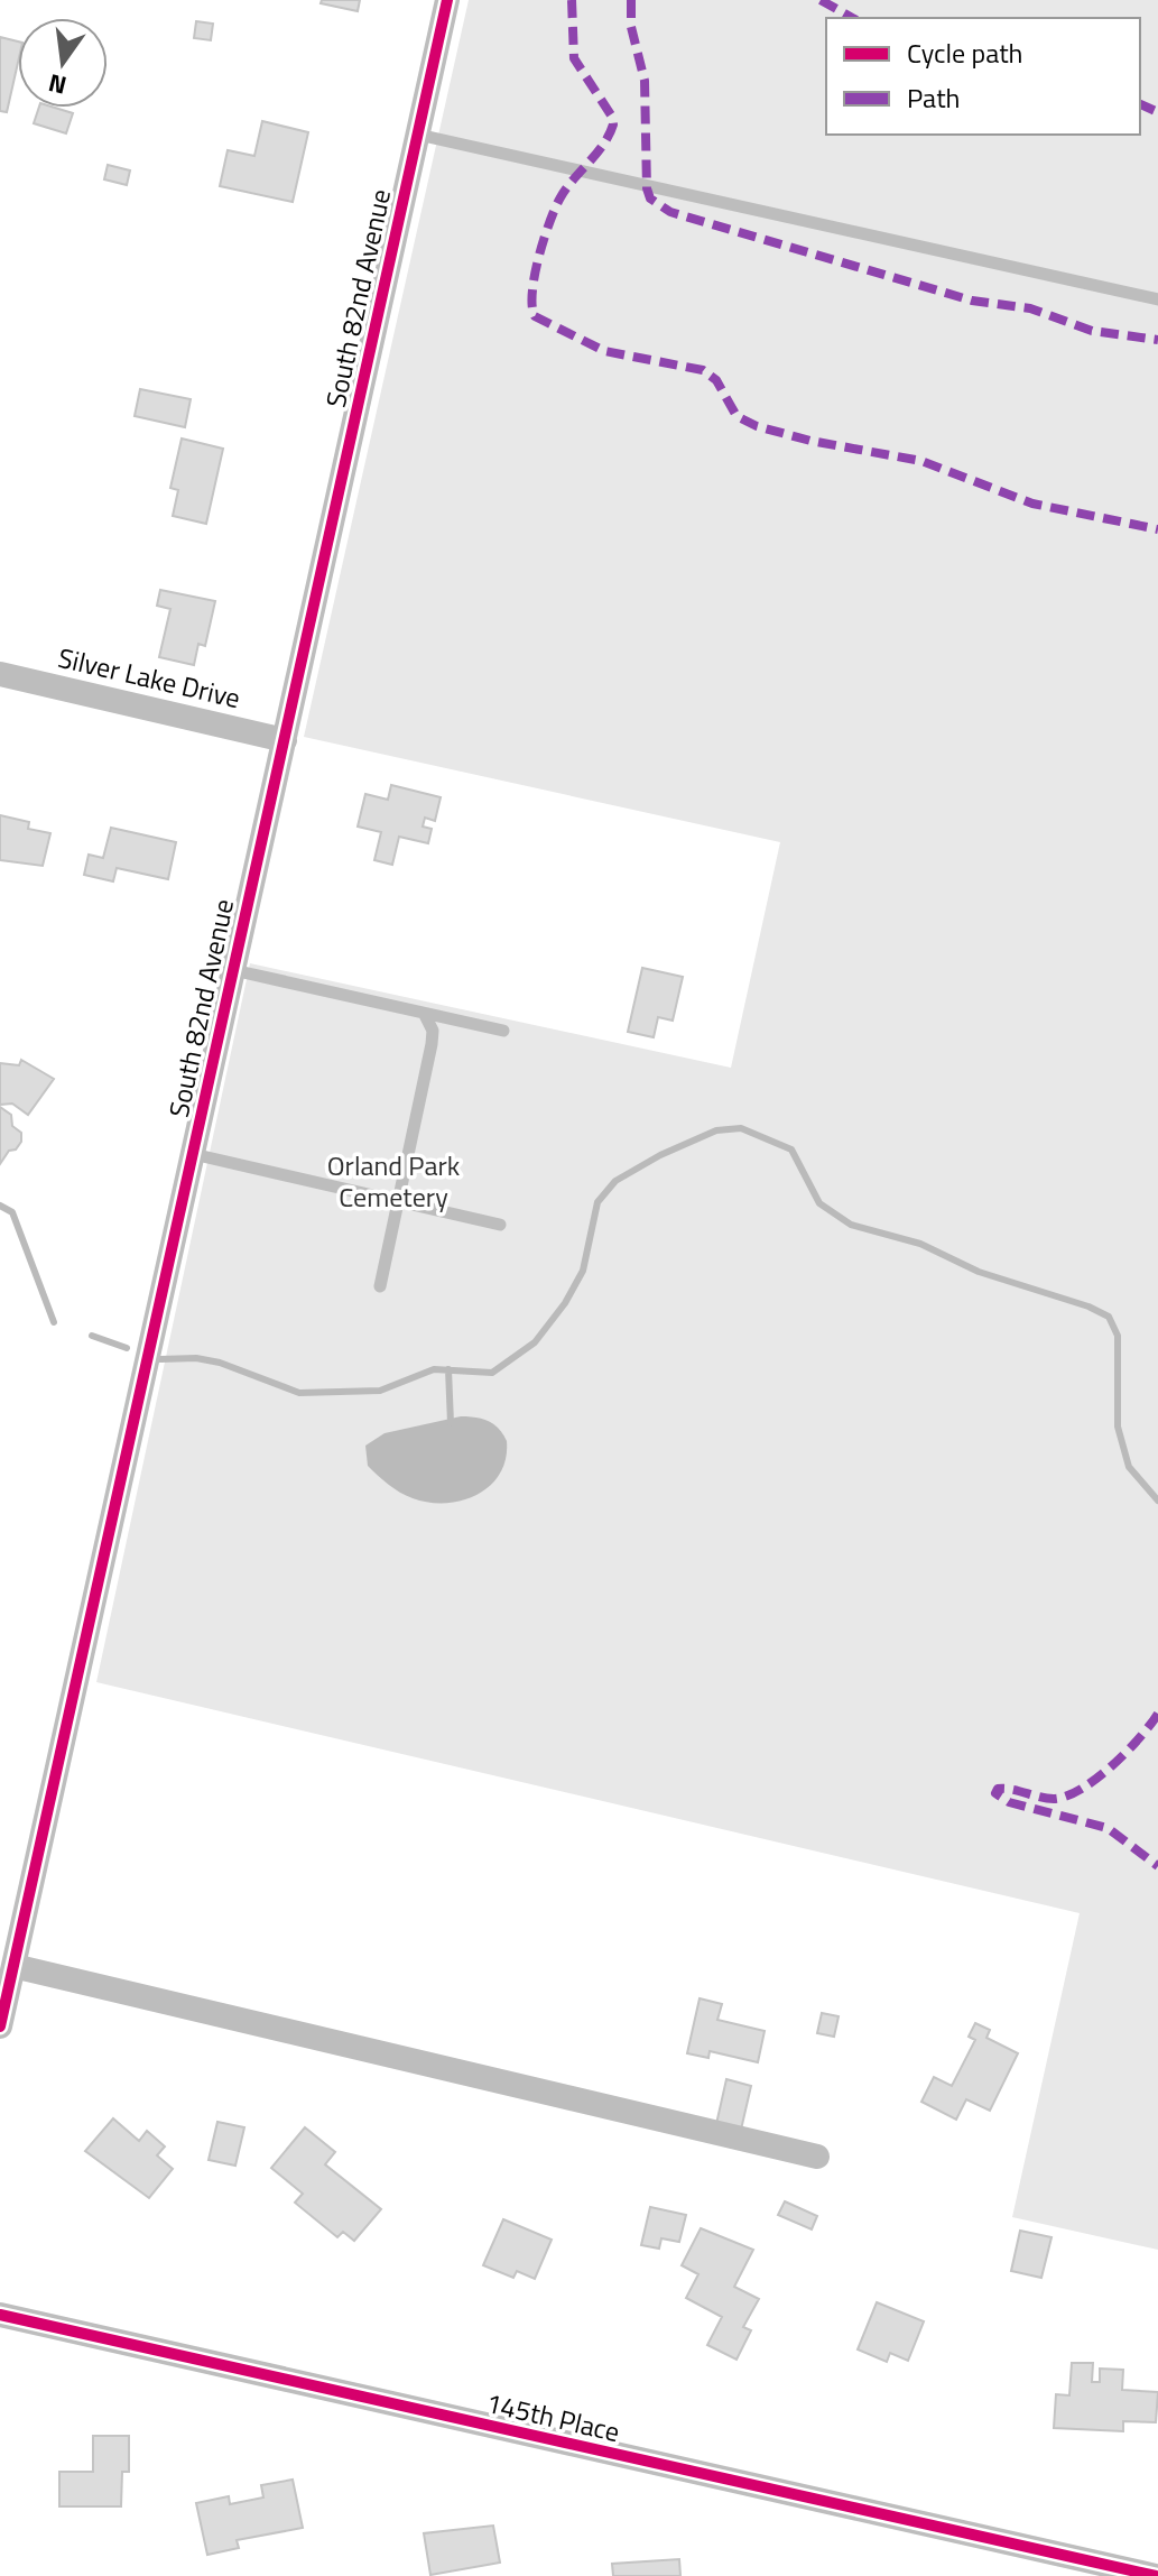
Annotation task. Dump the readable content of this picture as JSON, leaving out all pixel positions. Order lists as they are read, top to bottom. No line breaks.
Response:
{"streets":{"street":["South 82nd Avenue","Silver Lake Drive","145th Place"]},"crossings":[["South 82nd Avenue","Silver Lake Drive"]],"parks":["Orland Park Cemetery"],"legend":["Cycle path","Path"],"north":"bottom"}
